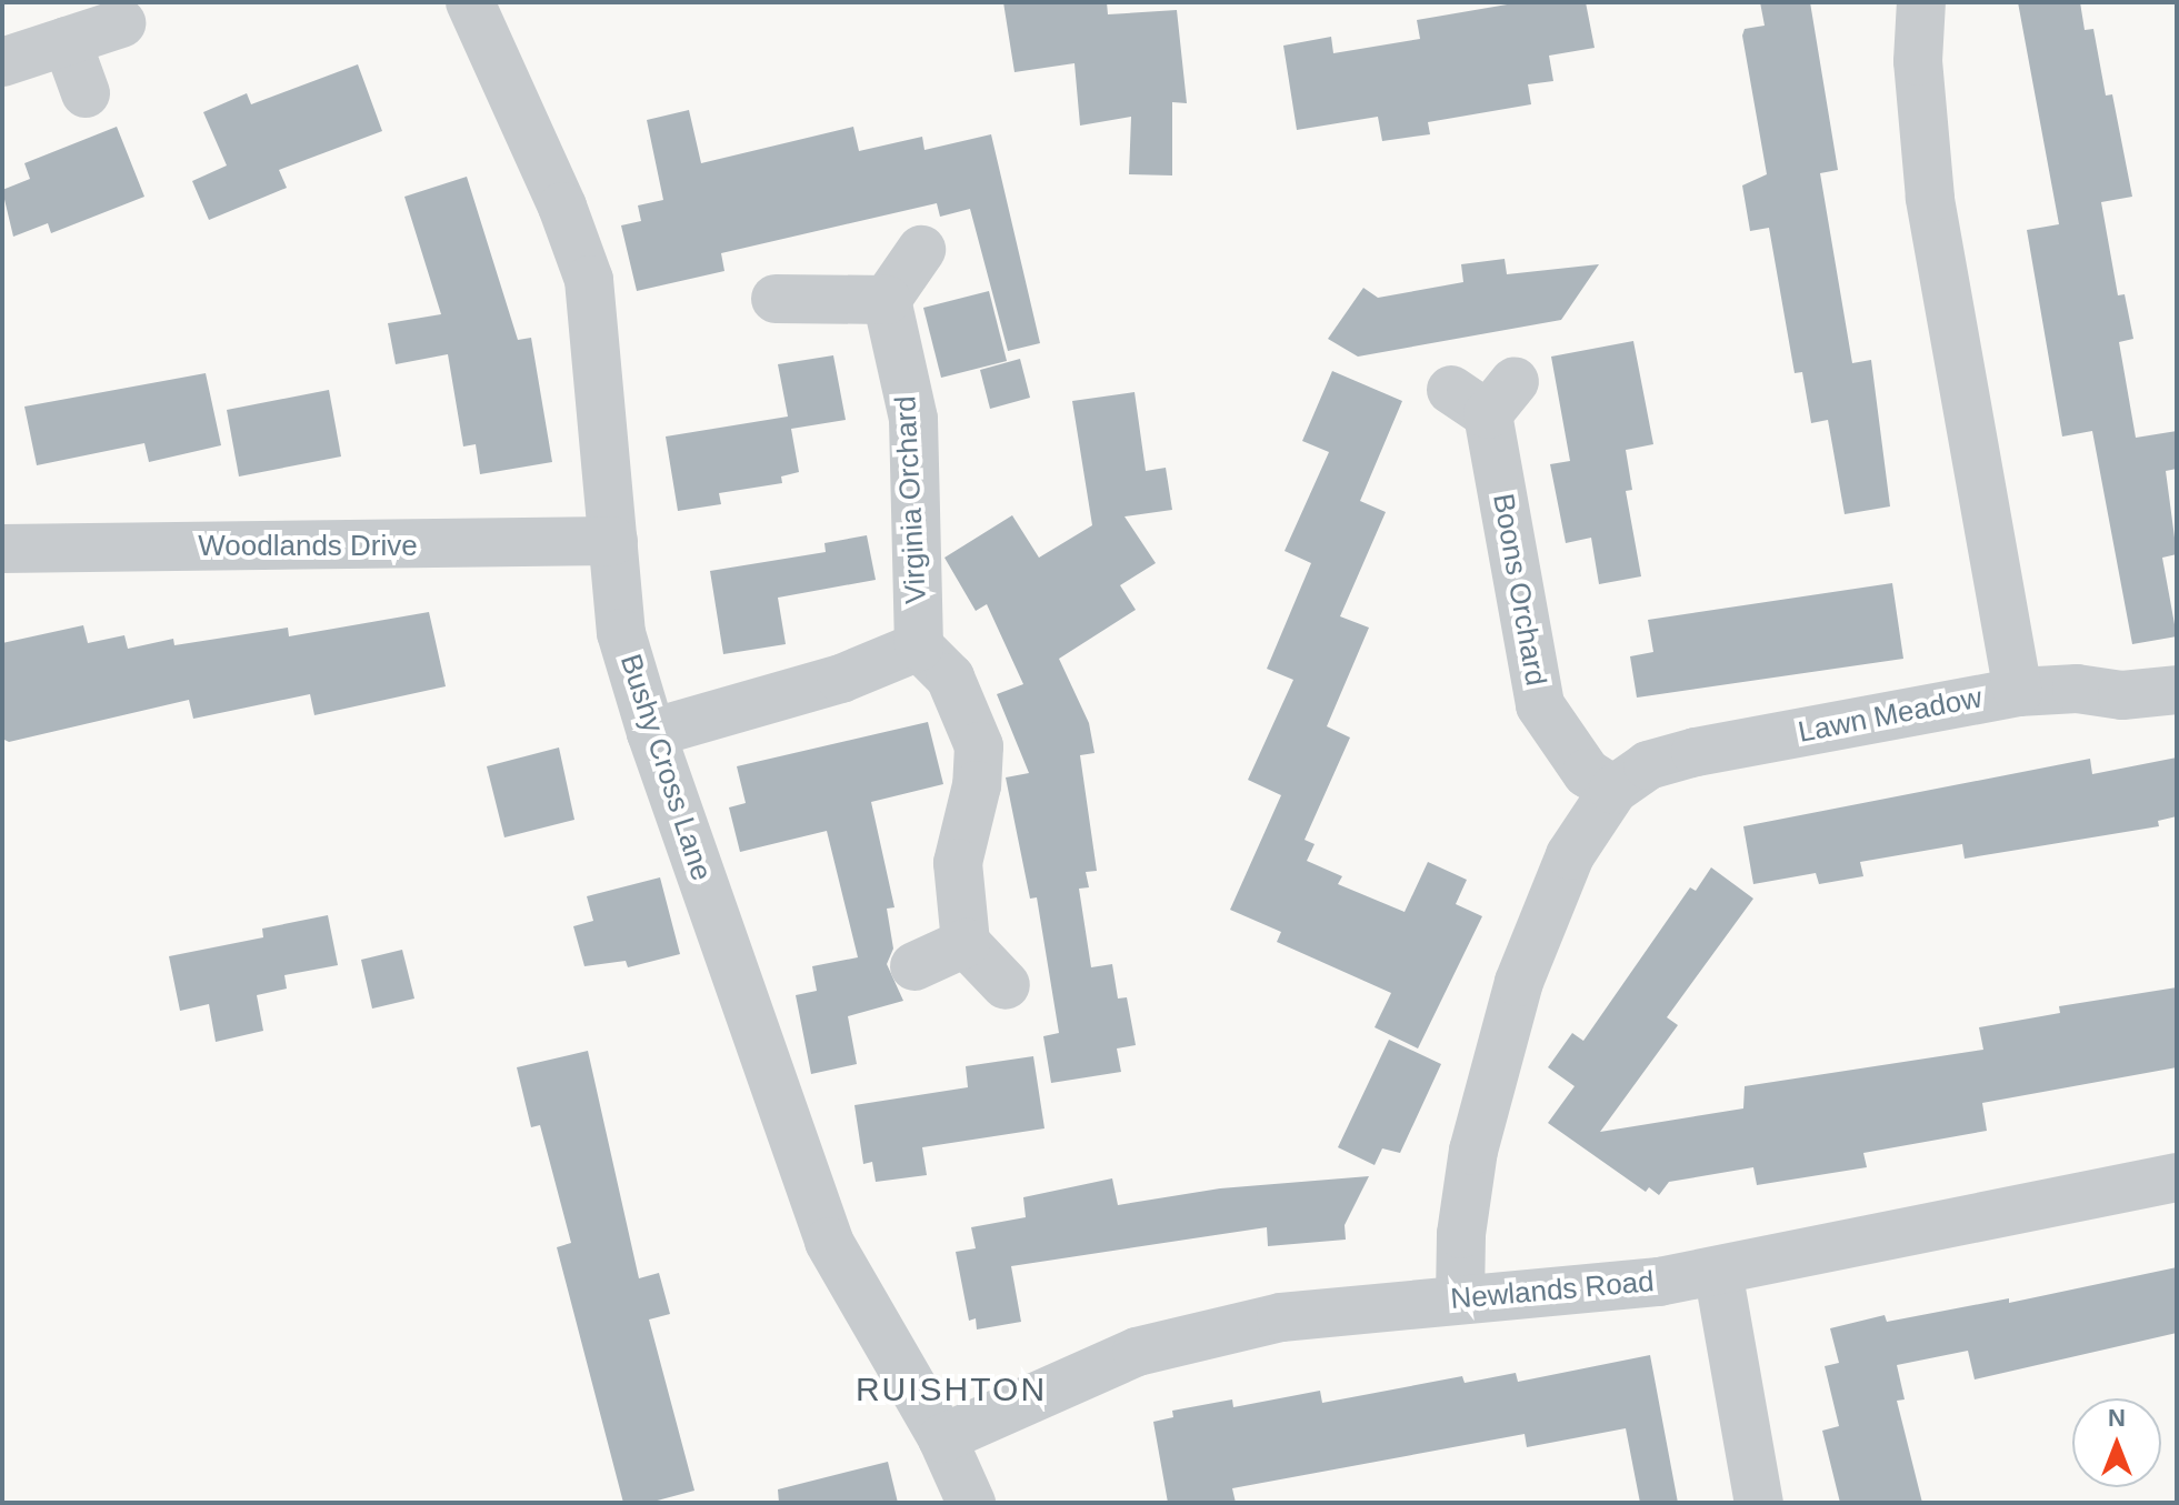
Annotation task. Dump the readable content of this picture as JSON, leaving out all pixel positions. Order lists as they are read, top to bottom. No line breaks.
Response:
{"streets":{"street":["Virginia Orchard","Woodlands Drive","Boons Orchard","Lawn Meadow","Bushy Cross Lane","Newlands Road"]},"crossings":[["Virginia Orchard","Bushy Cross Lane"],["Woodlands Drive","Bushy Cross Lane"],["Boons Orchard","Lawn Meadow"],["Lawn Meadow","Newlands Road"],["Bushy Cross Lane","Newlands Road"]],"districts":["RUISHTON"],"north":"top"}
